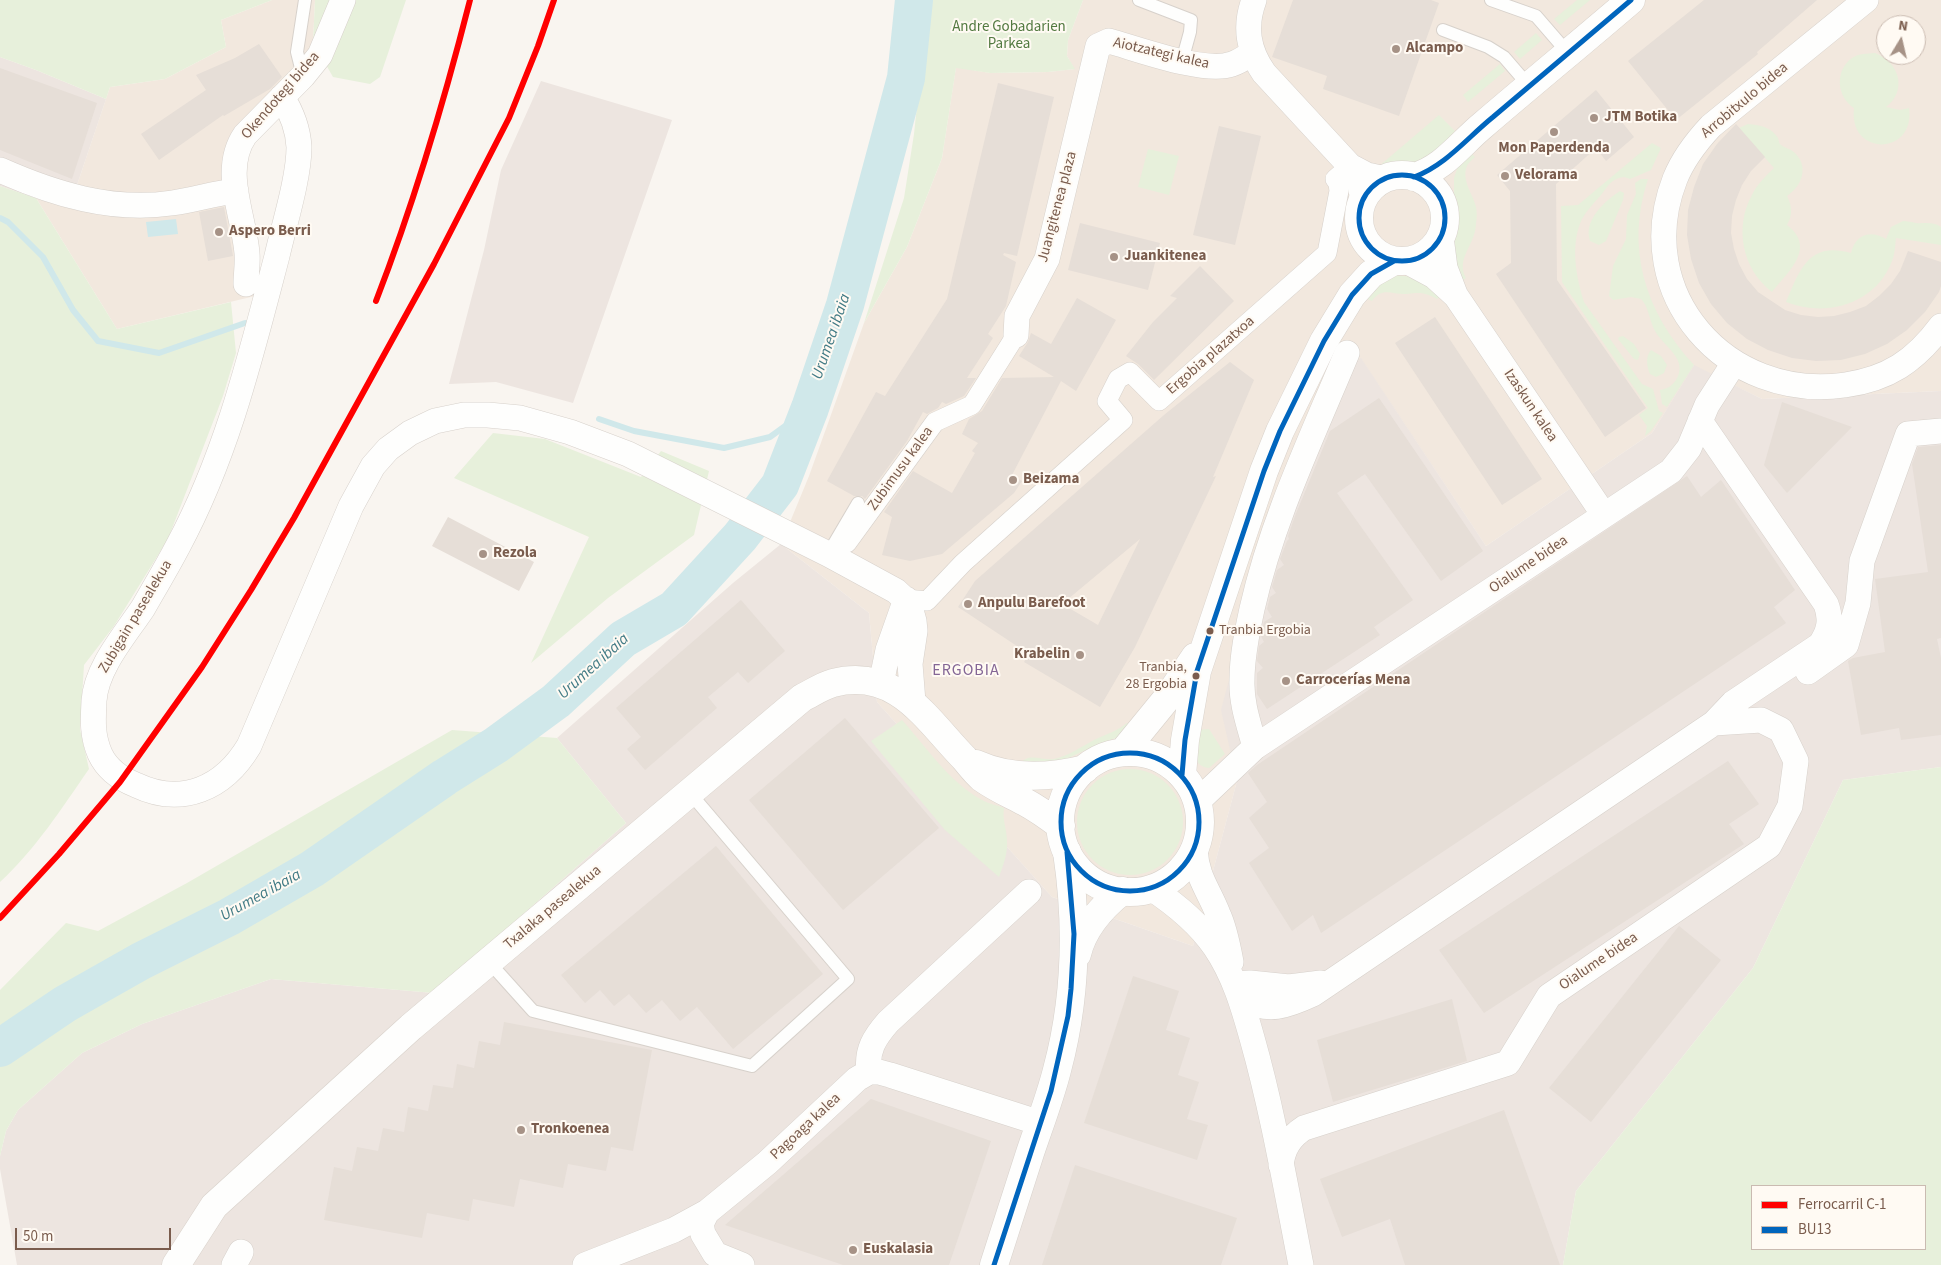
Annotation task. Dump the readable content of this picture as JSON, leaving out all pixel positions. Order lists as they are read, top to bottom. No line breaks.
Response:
{"streets":{"main road":["Txalaka pasealekua"],"street":["Aiotzategi kalea","Okendotegi bidea","Arrobitxulo bidea","Juangitenea plaza","Ergobia plazatxoa","Izaskun kalea","Zubimusu kalea","Oialume bidea","Zubigain pasealekua","Pagoaga kalea"]},"crossings":[["Aiotzategi kalea","Juangitenea plaza"],["Okendotegi bidea","Zubigain pasealekua"],["Arrobitxulo bidea","Oialume bidea"],["Juangitenea plaza","Zubimusu kalea"],["Ergobia plazatxoa","Zubigain pasealekua"],["Izaskun kalea","Oialume bidea"],["Zubimusu kalea","Zubigain pasealekua"],["Oialume bidea","Txalaka pasealekua"]],"districts":["ERGOBIA"],"water":["Urumea ibaia"],"parks":["Andre Gobadarien Parkea"],"places":["Alcampo","JTM Botika","Mon Paperdenda","Velorama","Aspero Berri","Juankitenea","Beizama","Rezola","Anpulu Barefoot","Tranbia Ergobia","Krabelin","Tranbia, 28 Ergobia","Carrocerías Mena","Tronkoenea","Euskalasia"],"lines":["rail line C-1","transit line BU13"],"legend":["Ferrocarril C-1","BU13"],"scale_bar":"50 m","north":"top"}
